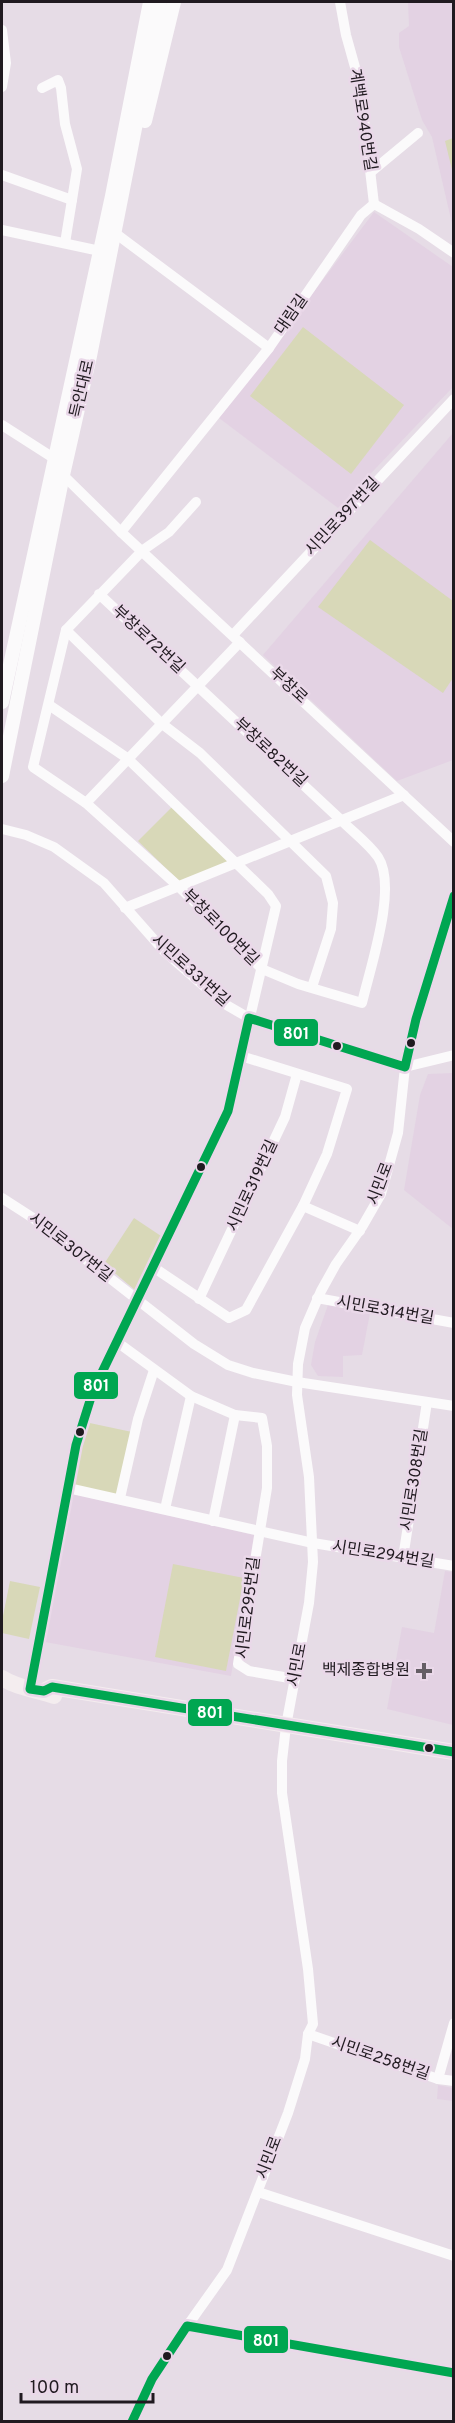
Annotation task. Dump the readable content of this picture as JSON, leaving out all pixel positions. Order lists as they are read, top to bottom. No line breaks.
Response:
{"streets":{"street":["계백로940번길","대림길","득안대로","시민로397번길","부창로72번길","부창로","부창로82번길","부창로100번길","시민로331번길","시민로","시민로319번길","시민로307번길","시민로314번길","시민로308번길","시민로294번길","시민로295번길","시민로258번길"]},"crossings":[["계백로940번길","대림길"],["대림길","득안대로"],["득안대로","부창로"],["시민로397번길","부창로"],["부창로72번길","부창로"],["부창로72번길","부창로82번길"],["부창로100번길","시민로331번길"],["시민로331번길","시민로"],["시민로","시민로307번길"],["시민로","시민로314번길"],["시민로","시민로294번길"],["시민로","시민로295번길"],["시민로","시민로258번길"],["시민로308번길","시민로294번길"]],"places":{"health":["백제종합병원"]},"lines":["transit line 801"],"scale_bar":"100 m"}
